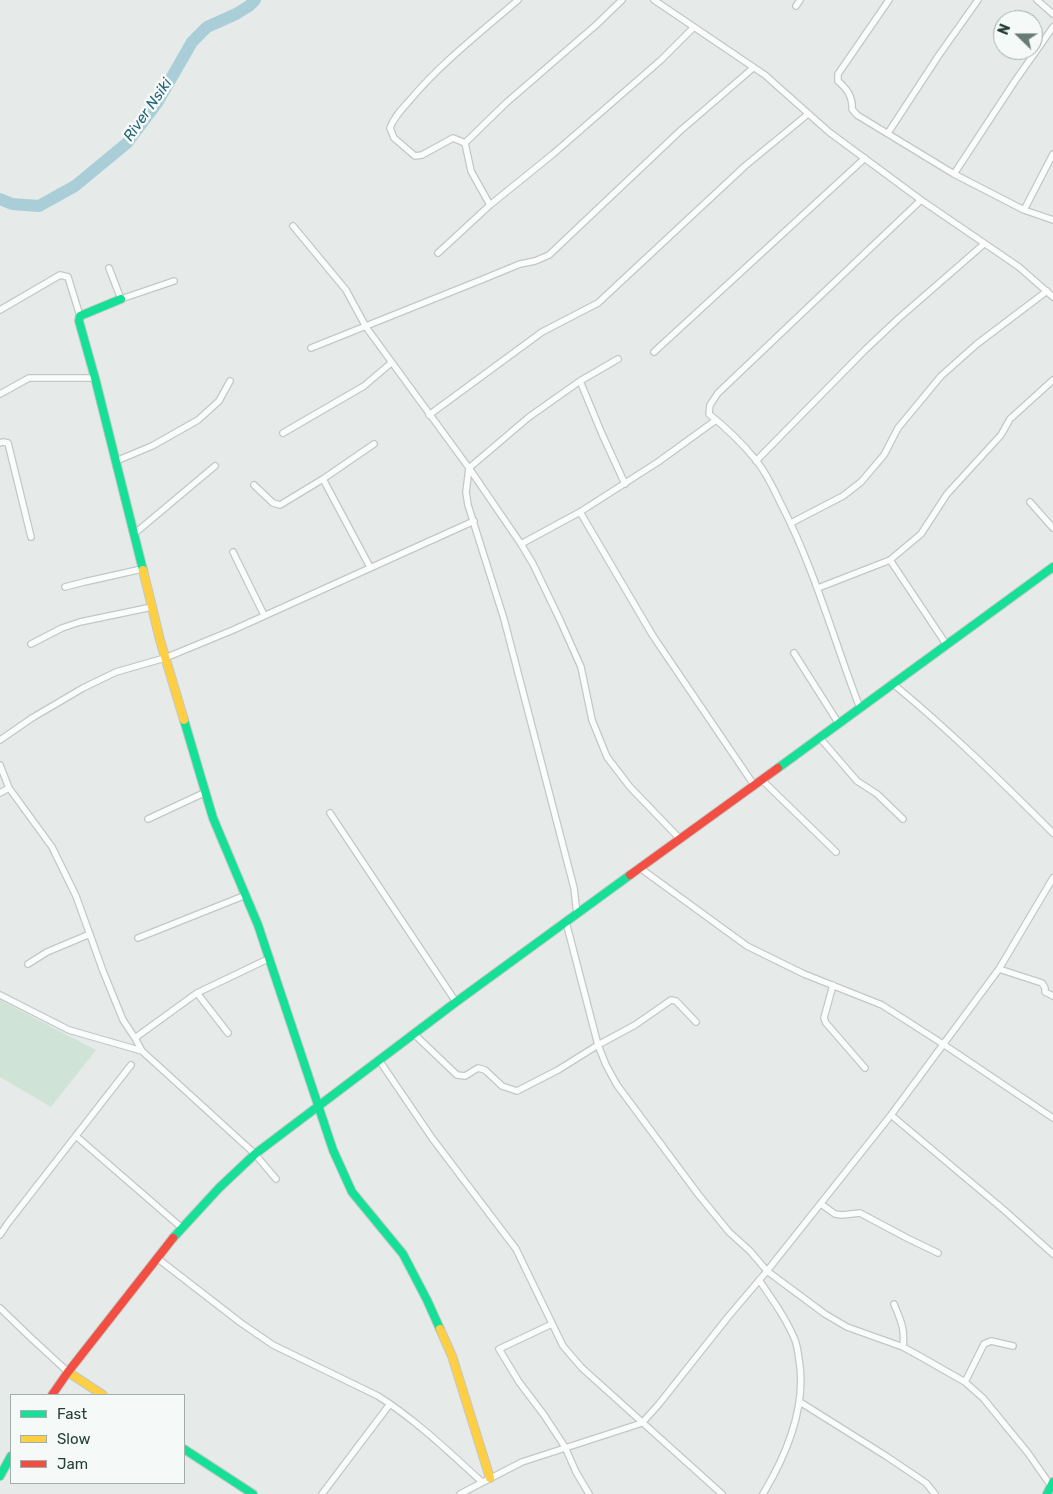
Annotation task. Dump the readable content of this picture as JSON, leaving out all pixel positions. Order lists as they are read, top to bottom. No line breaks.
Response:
{"water":["River Nsiki"],"legend":["Fast","Slow","Jam"],"north":"left"}
